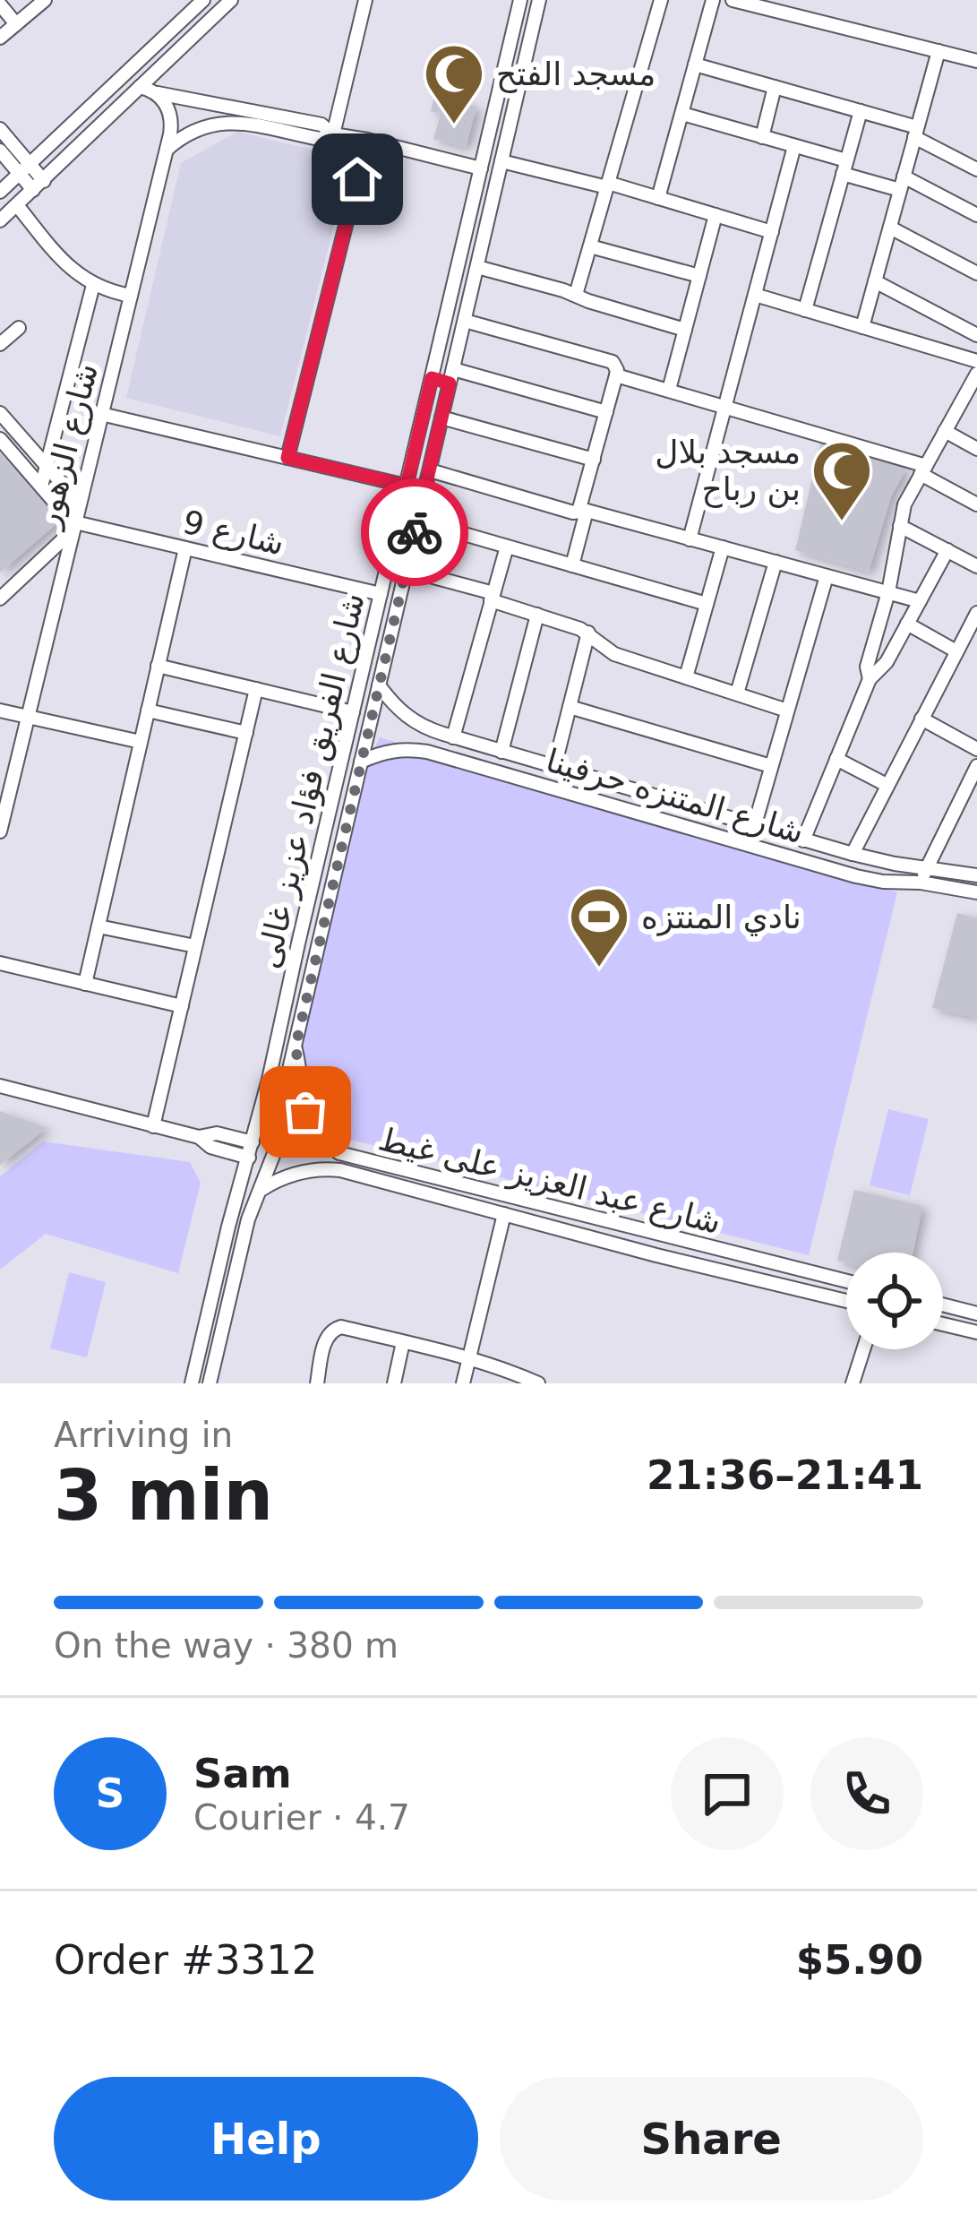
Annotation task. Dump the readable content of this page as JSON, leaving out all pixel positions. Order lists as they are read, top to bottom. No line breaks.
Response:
{"streets":{"street":["شارع الزهور","شارع 9","شارع الفريق فؤاد عزيز غالى","شارع المتنزه حرفينا","شارع عبد العزيز على غيط"]},"crossings":[["شارع الزهور","شارع 9"],["شارع 9","شارع الفريق فؤاد عزيز غالى"],["شارع الفريق فؤاد عزيز غالى","شارع المتنزه حرفينا"],["شارع الفريق فؤاد عزيز غالى","شارع عبد العزيز على غيط"]],"places":{"mosque":["مسجد الفتح","مسجد بلال بن رباح"],"sports":["نادي المنتزه"]},"page":{"heading":["3 min","Arriving in","21:36–21:41"],"panel":["Sam","Courier · 4.7","Order #3312","$5.90"],"bar":"On the way · 380 m","round":"S","buttons":["Help","Share"]}}
